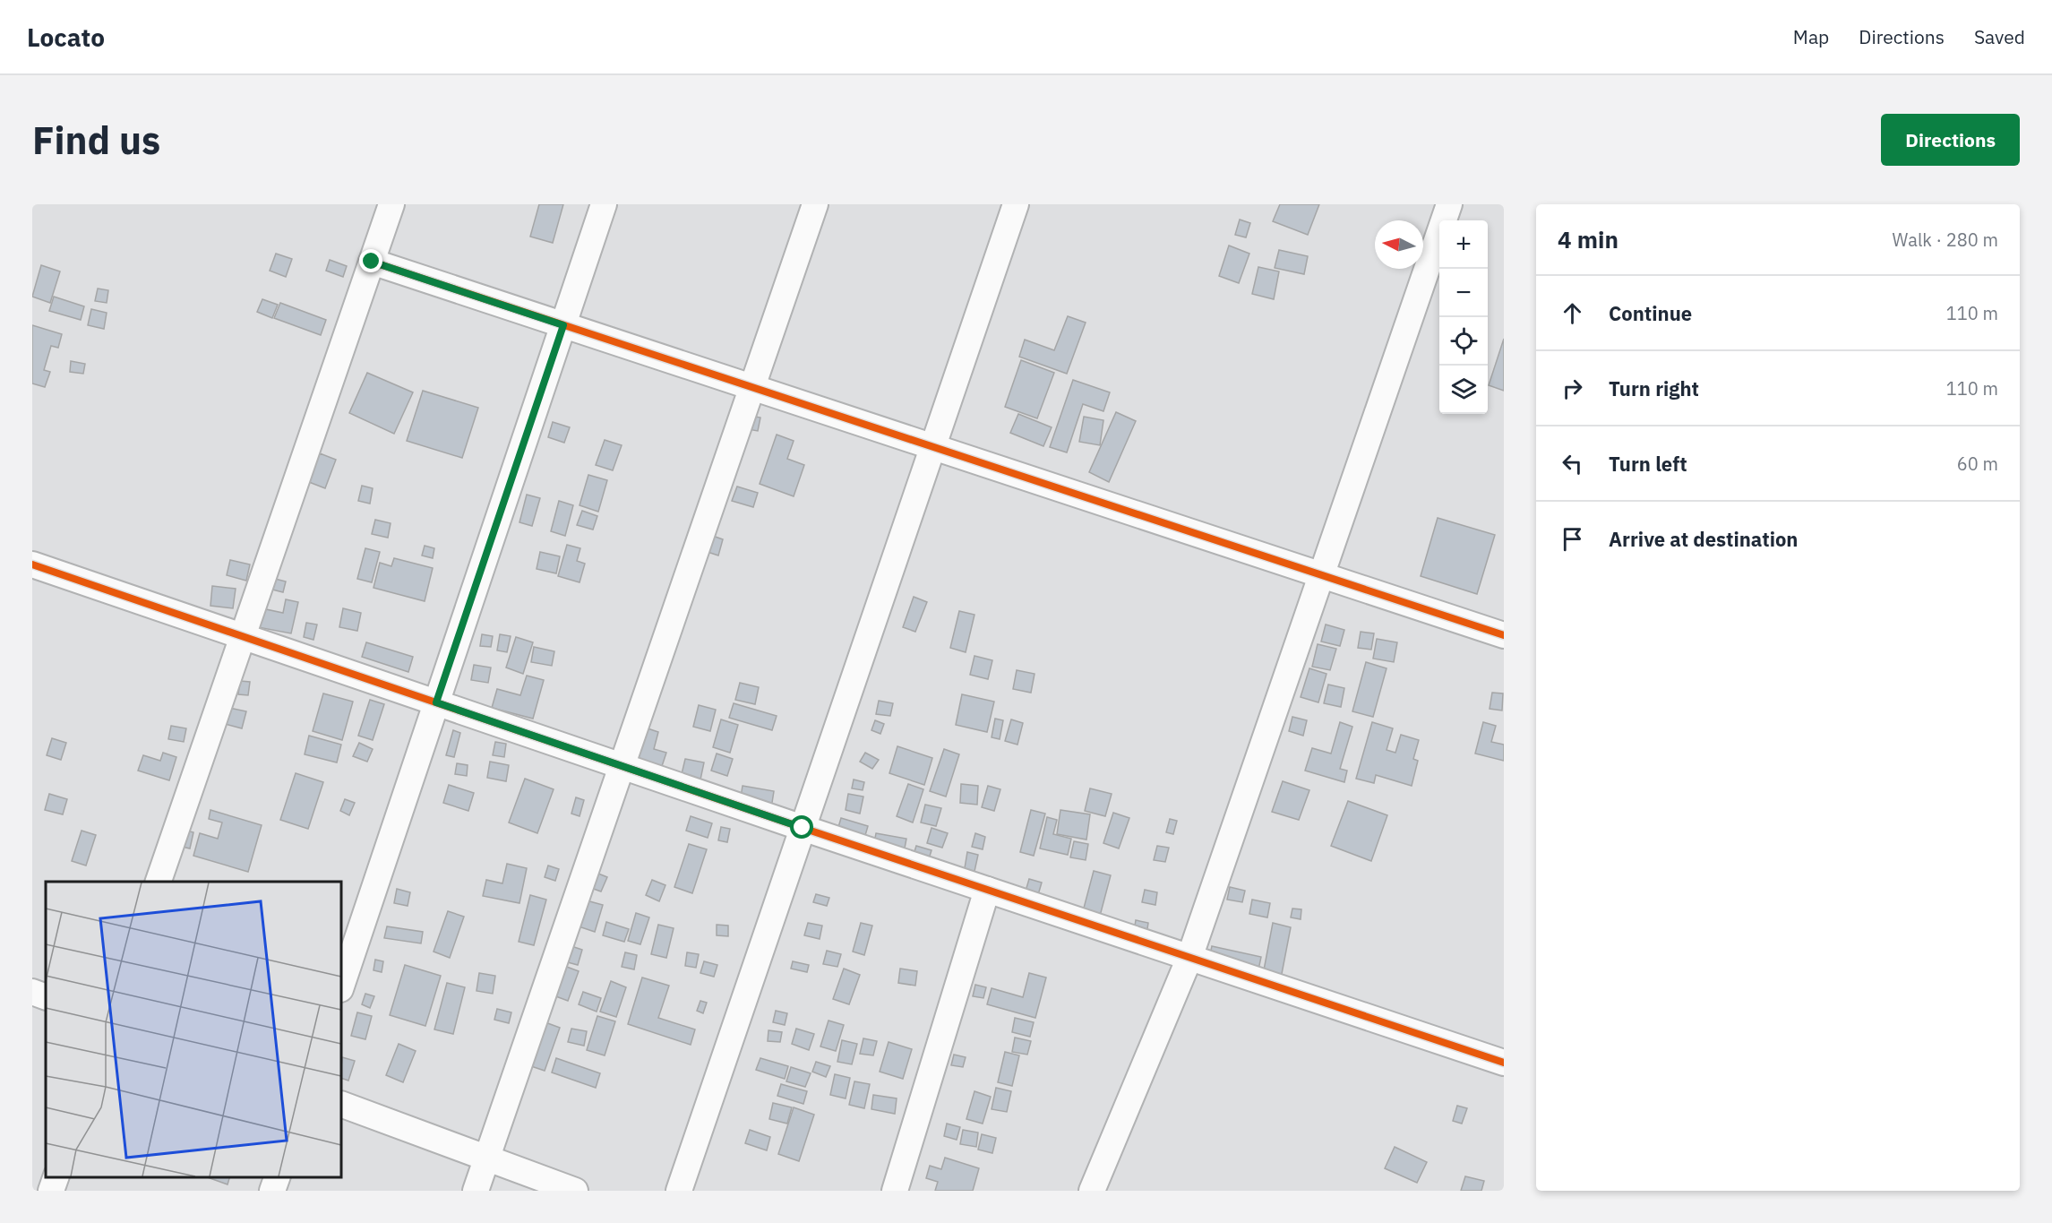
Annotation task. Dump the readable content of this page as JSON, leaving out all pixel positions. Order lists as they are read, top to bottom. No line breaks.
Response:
{"north":"left","page":{"header":"Locato","nav":["Map","Directions","Saved"],"buttons":"Directions","title":"Find us","heading":["4 min","Walk · 280 m"],"map_buttons":["+","−"],"list":[["Continue","110 m"],["Turn right","110 m"],["Turn left","60 m"],"Arrive at destination"]}}
